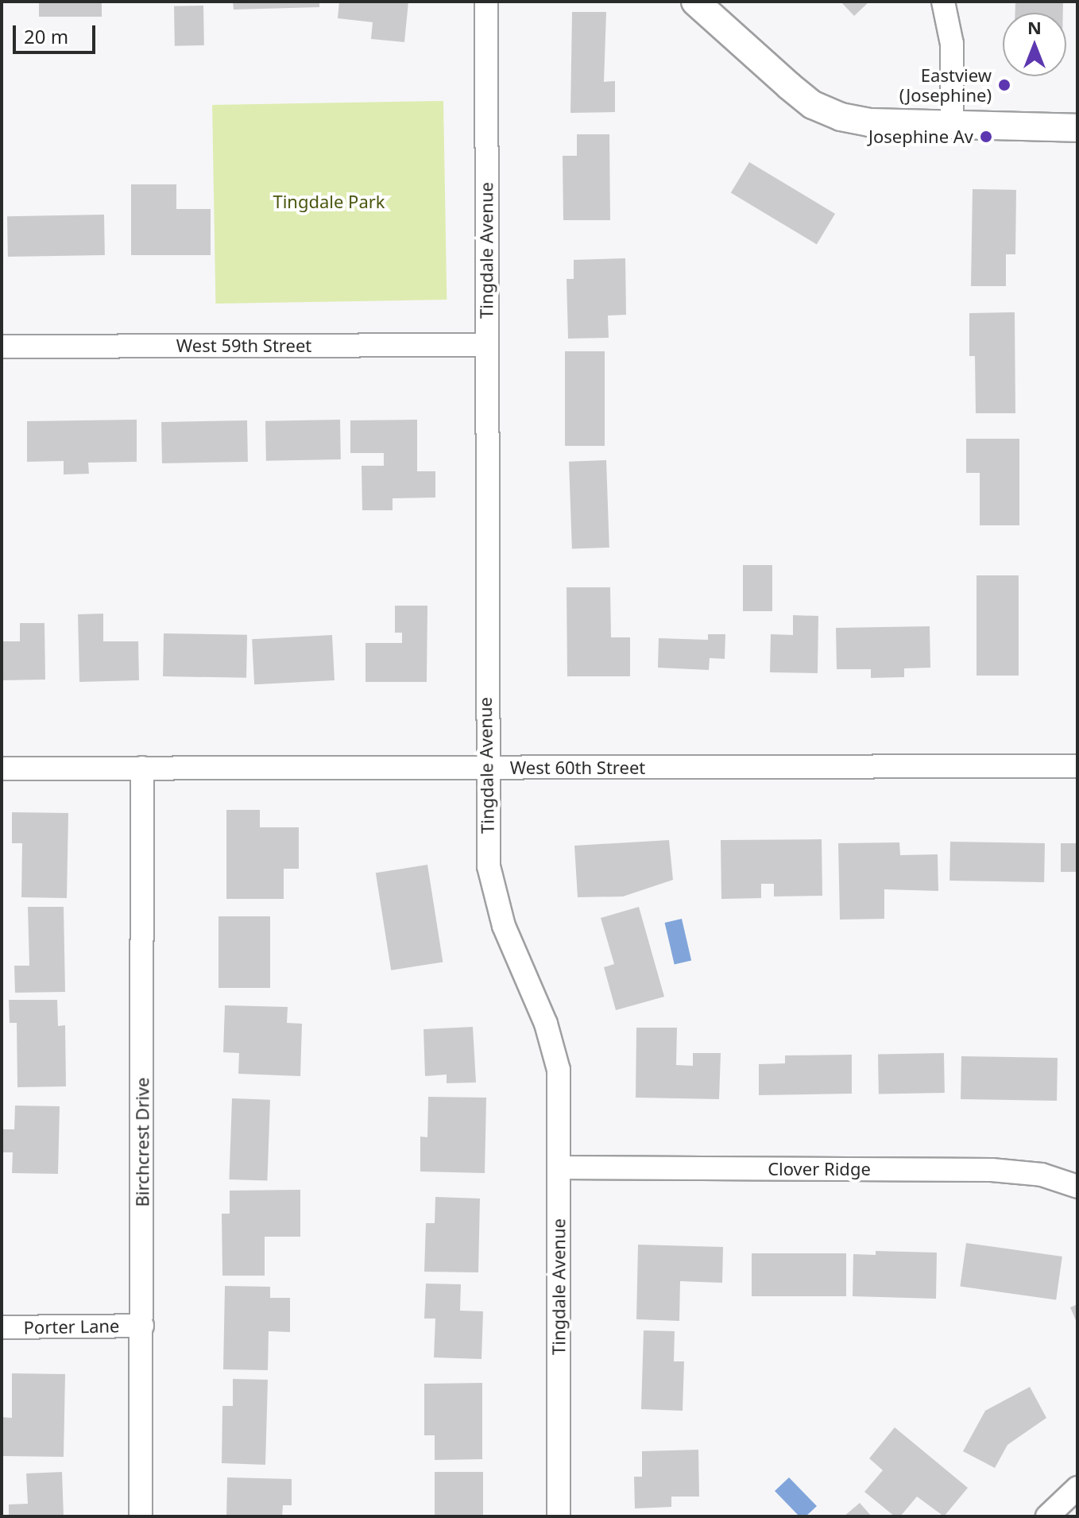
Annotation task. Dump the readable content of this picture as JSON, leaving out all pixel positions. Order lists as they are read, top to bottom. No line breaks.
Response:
{"streets":{"street":["Tingdale Avenue","West 59th Street","West 60th Street","Birchcrest Drive","Clover Ridge","Porter Lane"]},"crossings":[["Tingdale Avenue","West 59th Street"],["Tingdale Avenue","West 60th Street"],["Tingdale Avenue","Clover Ridge"],["West 60th Street","Birchcrest Drive"],["Birchcrest Drive","Porter Lane"]],"parks":["Tingdale Park"],"places":["Eastview (Josephine)","Josephine Av"],"scale_bar":"20 m","north":"top"}
